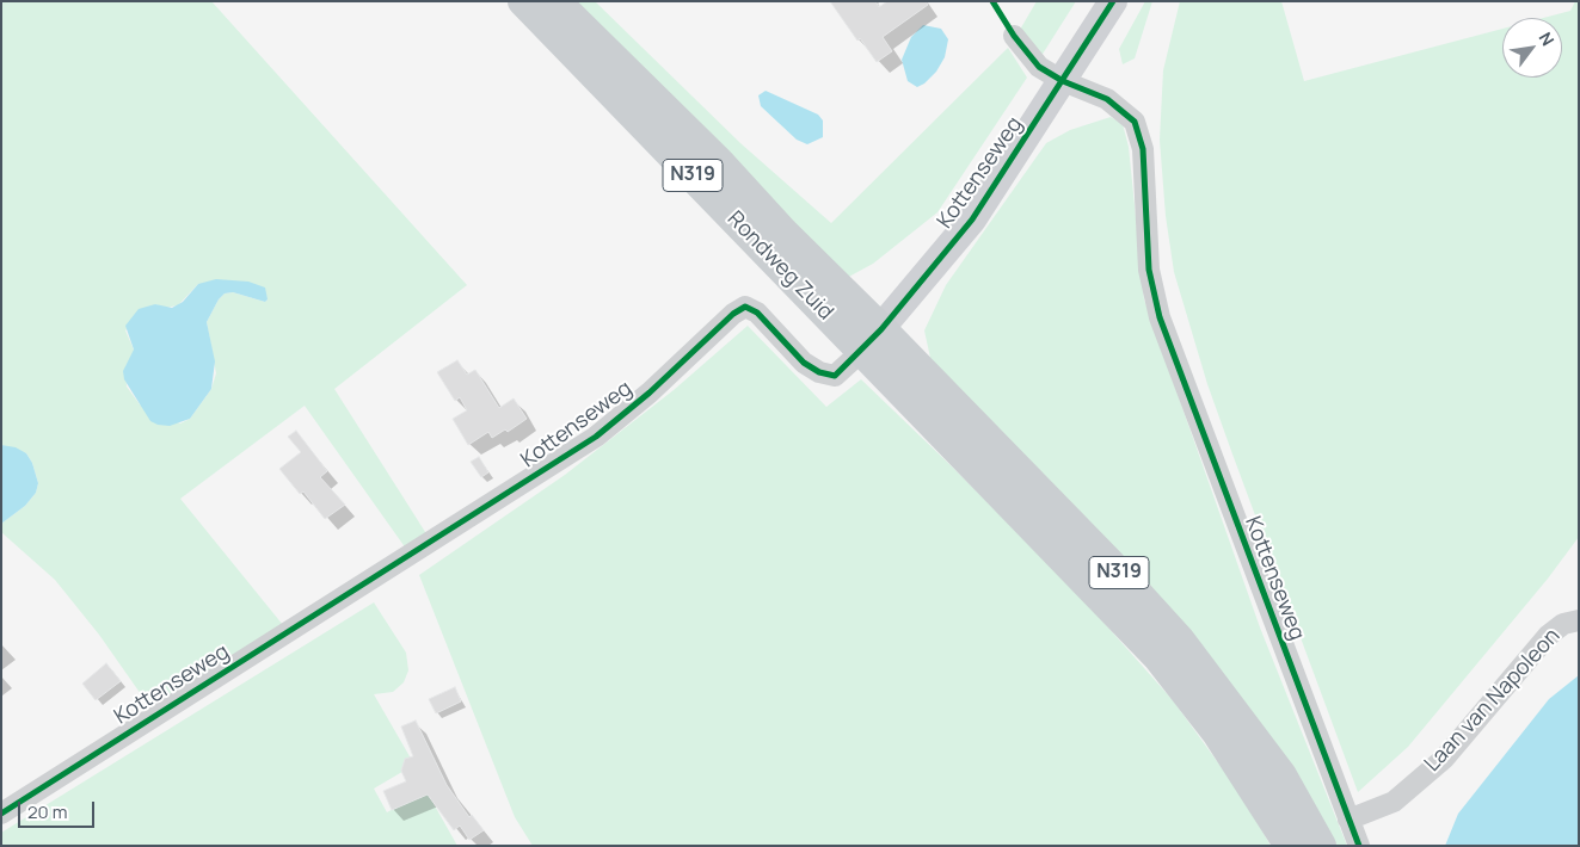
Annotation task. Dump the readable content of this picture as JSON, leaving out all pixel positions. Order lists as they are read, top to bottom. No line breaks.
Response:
{"streets":{"main road":["N319","Rondweg Zuid"],"street":["Kottenseweg","Laan van Napoleon"]},"crossings":[["Kottenseweg","N319"],["Kottenseweg","Rondweg Zuid"],["Kottenseweg","Laan van Napoleon"],["N319","Rondweg Zuid"]],"scale_bar":"20 m","north":"top right"}
